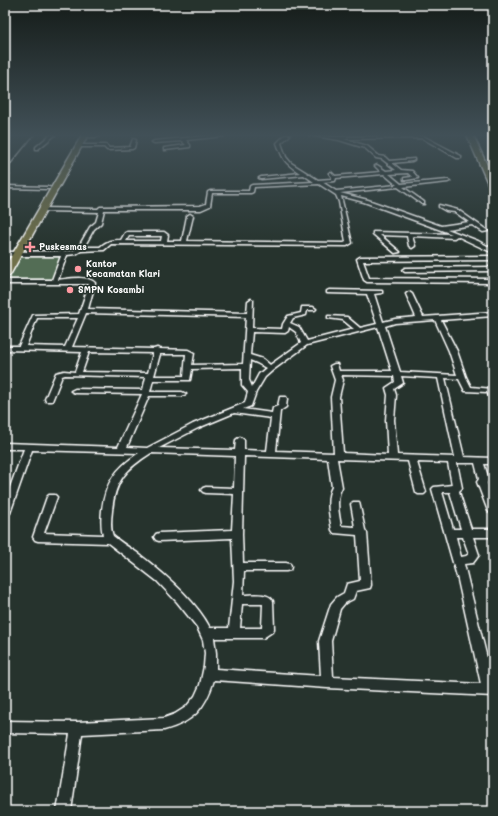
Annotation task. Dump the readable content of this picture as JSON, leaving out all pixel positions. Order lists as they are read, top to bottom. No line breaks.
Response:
{"places":{"health":["Puskesmas"],"other":["Kantor Kecamatan Klari","SMPN Kosambi"]}}
